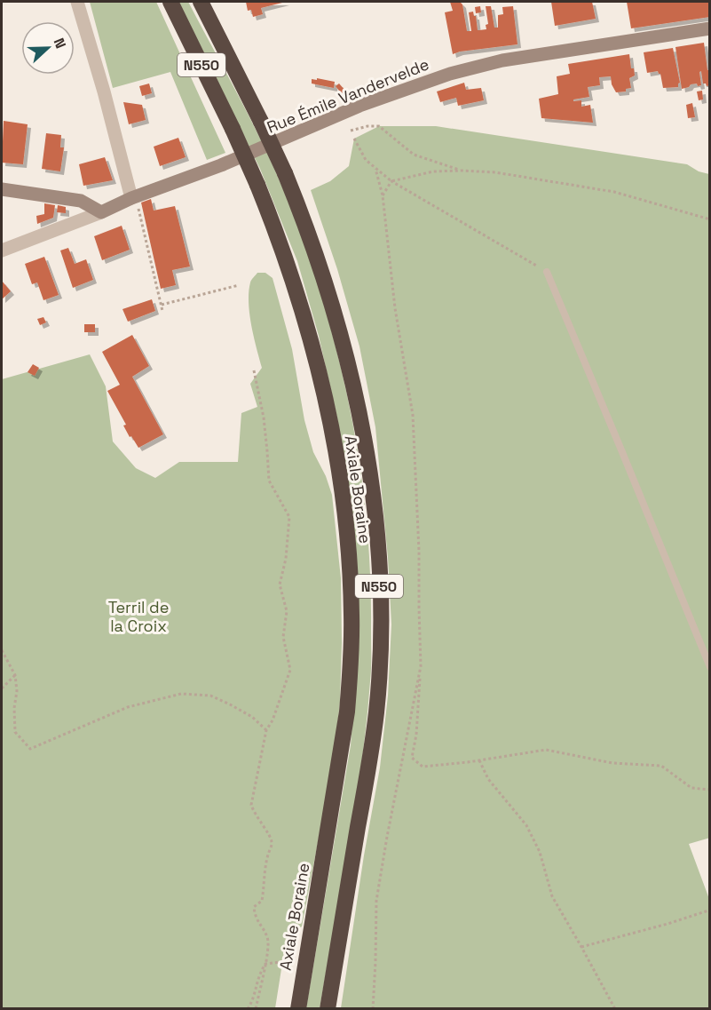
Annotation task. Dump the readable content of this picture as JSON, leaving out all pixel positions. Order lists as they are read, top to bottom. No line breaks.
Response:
{"streets":{"highway":["N550","Axiale Boraine"],"street":["Rue Émile Vandervelde"]},"parks":["Terril de la Croix"],"north":"right"}
